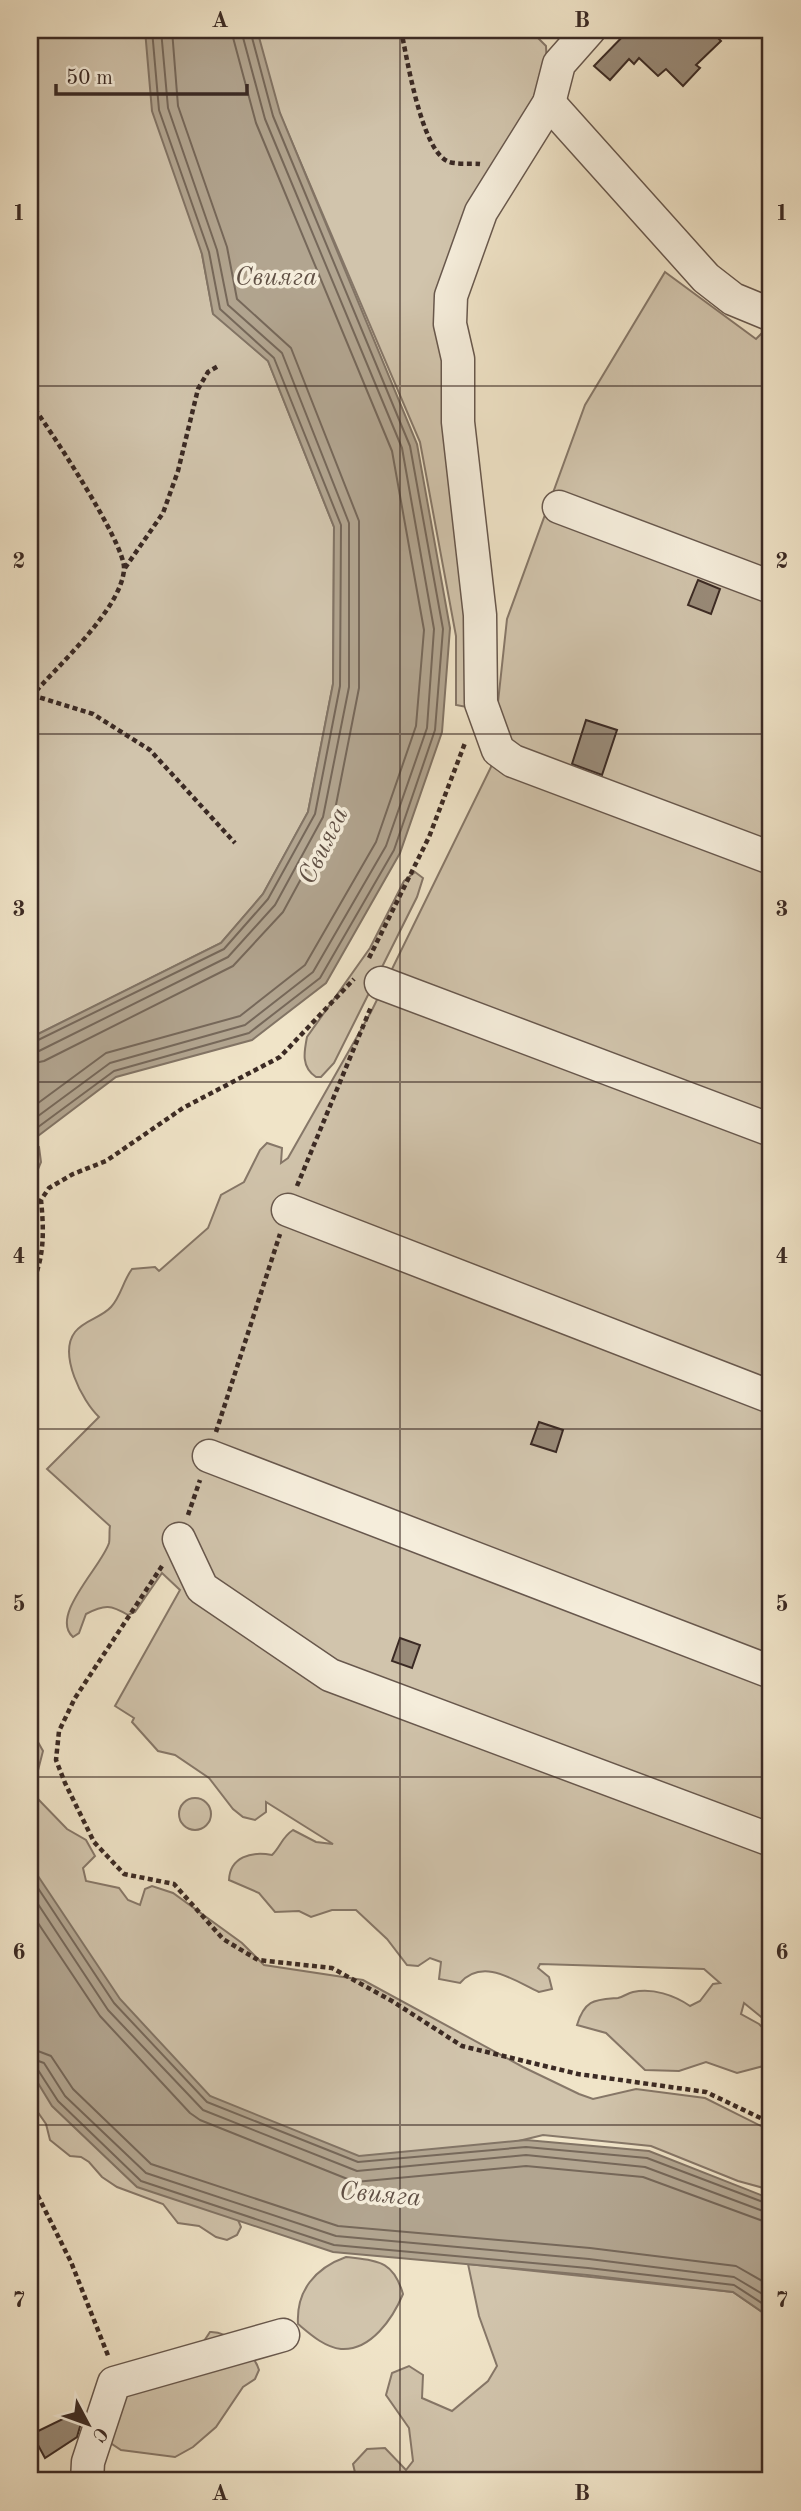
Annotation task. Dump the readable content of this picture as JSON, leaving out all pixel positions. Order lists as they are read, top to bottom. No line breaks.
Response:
{"water":["Свияга"],"scale_bar":"50 m","north":"bottom right","grid":{"columns":["A","B"],"rows":["1","2","3","4","5","6","7"]}}
